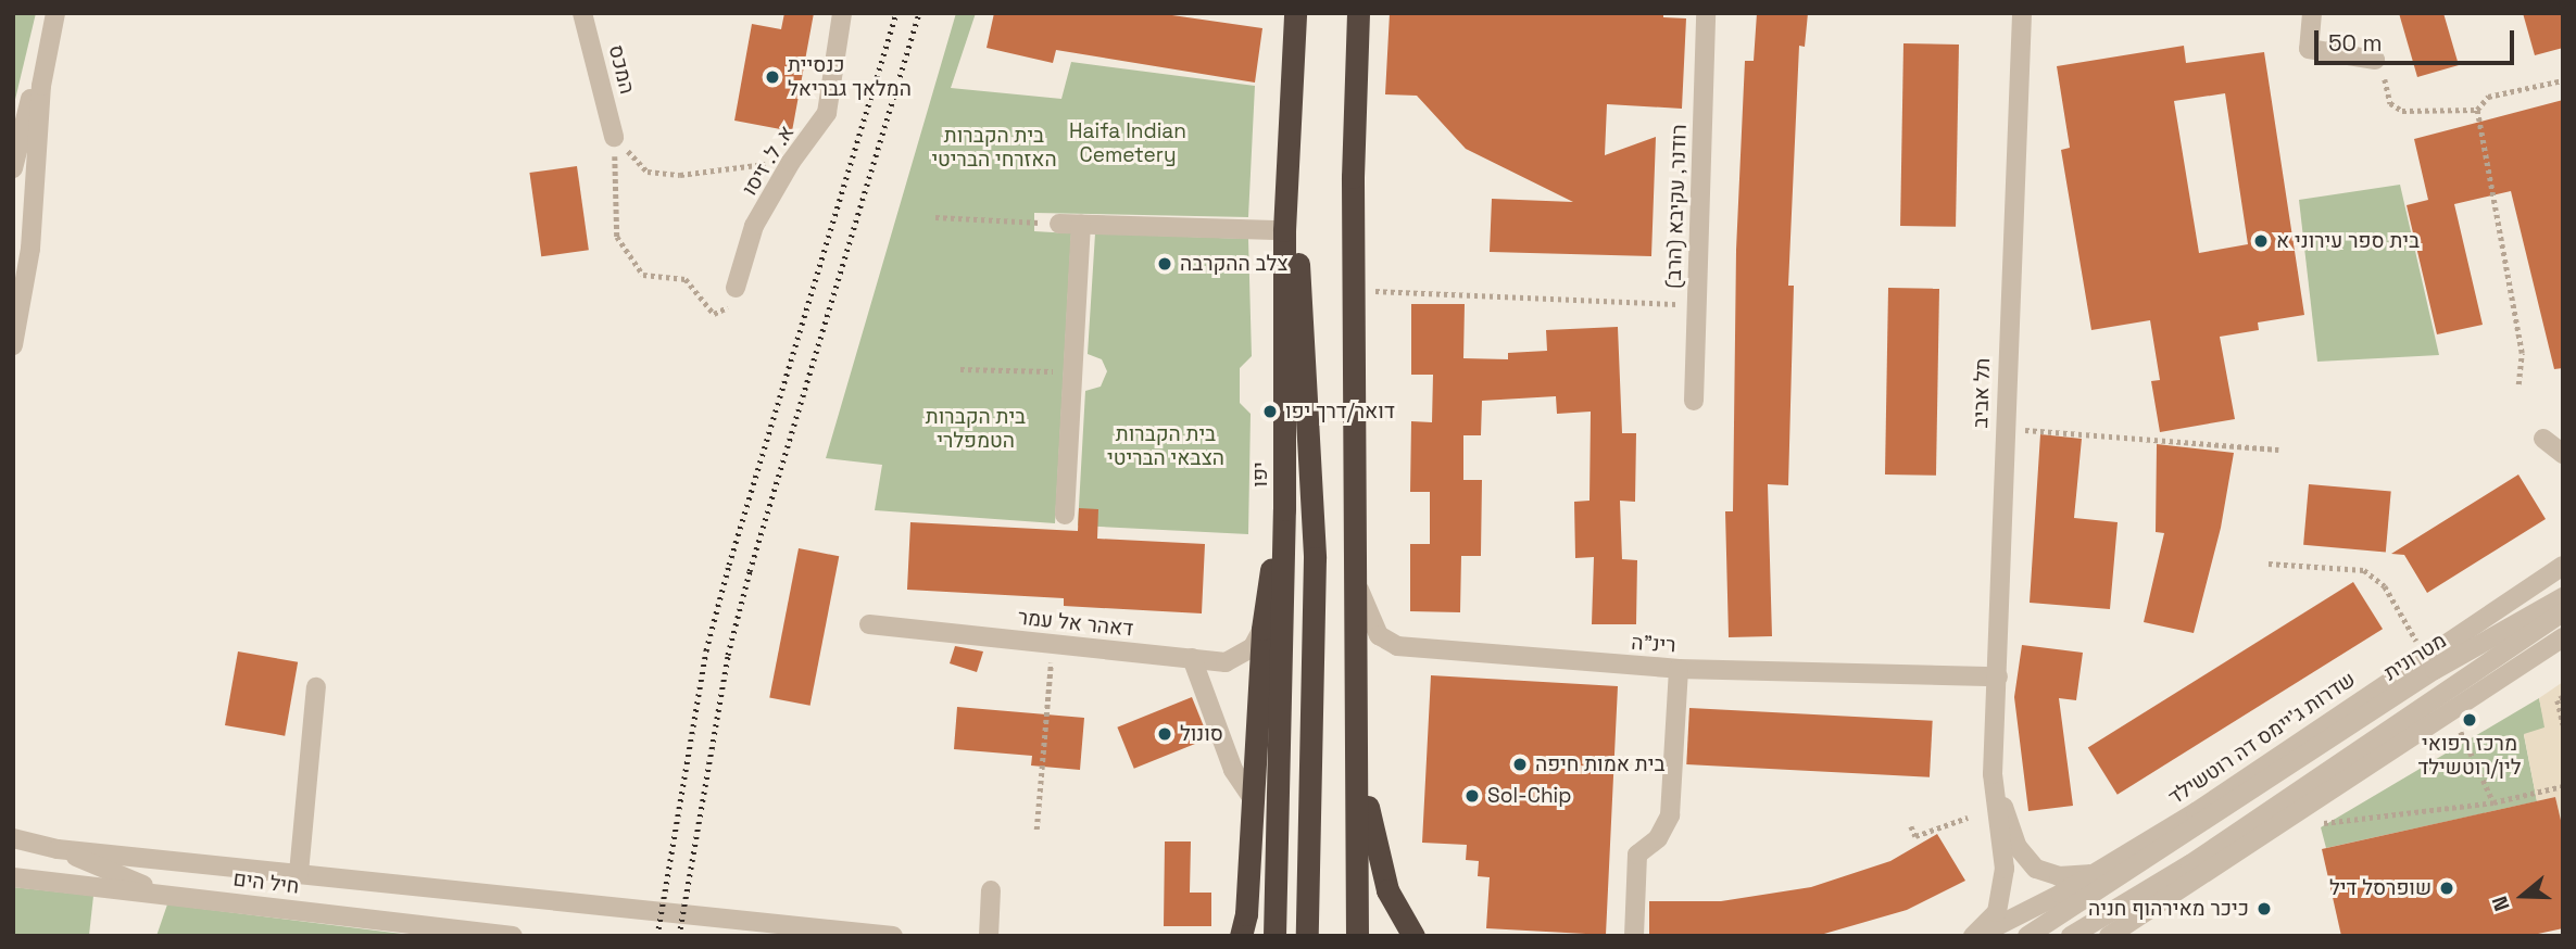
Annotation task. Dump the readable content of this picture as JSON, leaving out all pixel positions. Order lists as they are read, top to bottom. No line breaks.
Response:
{"streets":{"highway":["יפו"],"street":["המכס","א. ל. זיסו","רודנר, עקיבא (הרב)","תל אביב","דאהר אל עמר","רינ\"ה","מטרונית","שדרות ג'יימס דה רוטשילד","חיל הים"]},"crossings":[["תל אביב","רינ\"ה"],["תל אביב","שדרות ג'יימס דה רוטשילד"]],"parks":["Haifa Indian Cemetery","בית הקברות האזרחי הבריטי","בית הקברות הטמפלרי","בית הקברות הצבאי הבריטי"],"places":["כנסיית המלאך גבריאל","בית ספר עירוני א","צלב ההקרבה","דואר/דרך יפו","מרכז רפואי לין/רוטשילד","סונול","בית אמות חיפה","Sol-Chip","שופרסל דיל","כיכר מאירהוף חניה"],"scale_bar":"50 m","north":"left"}
